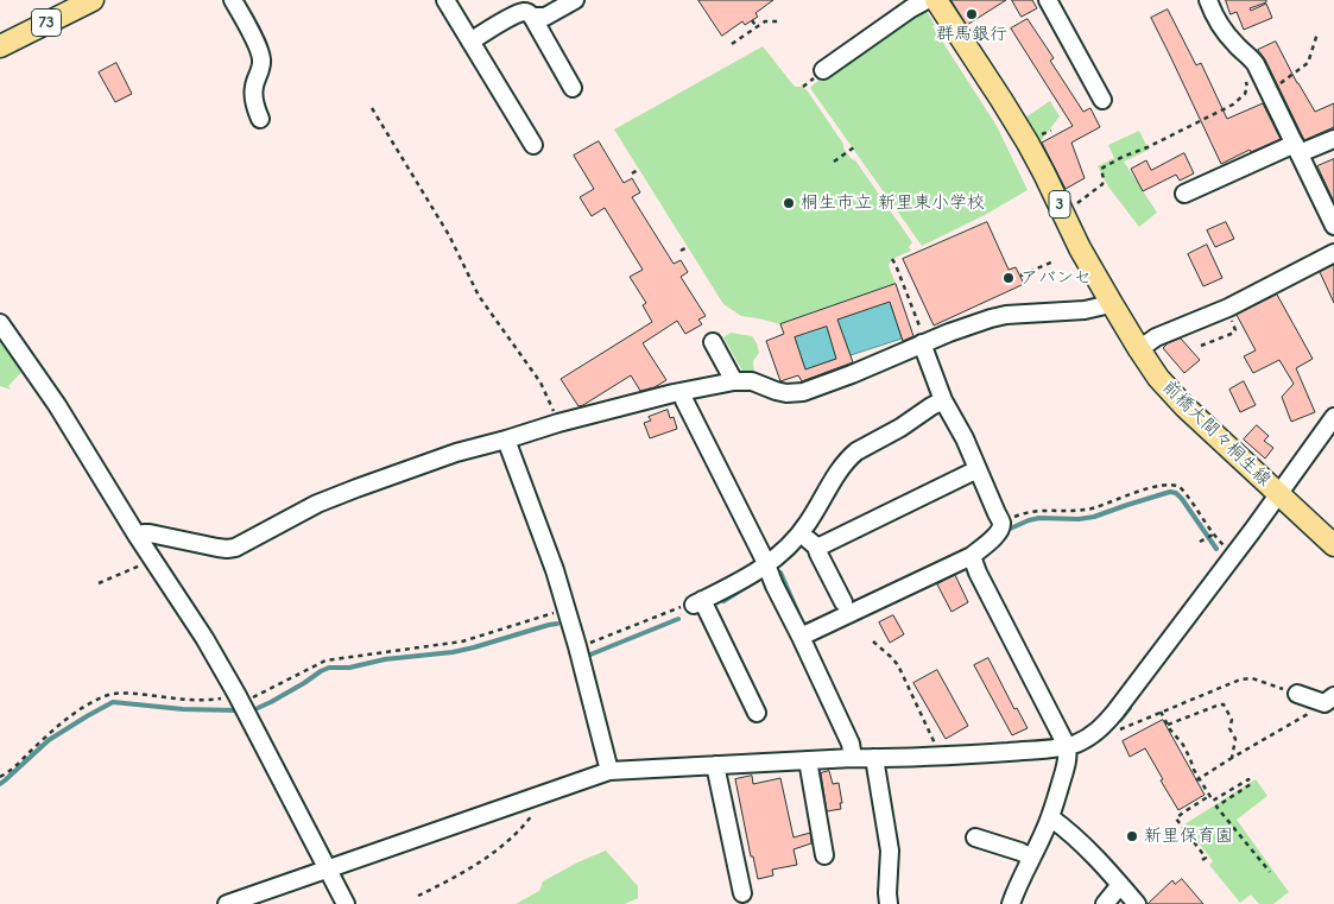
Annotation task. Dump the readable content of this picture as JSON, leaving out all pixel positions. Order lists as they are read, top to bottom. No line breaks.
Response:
{"streets":{"main road":["73","3","前橋大間々桐生線"]},"places":["群馬銀行","桐生市立 新里東小学校","アバンセ","新里保育園"]}
